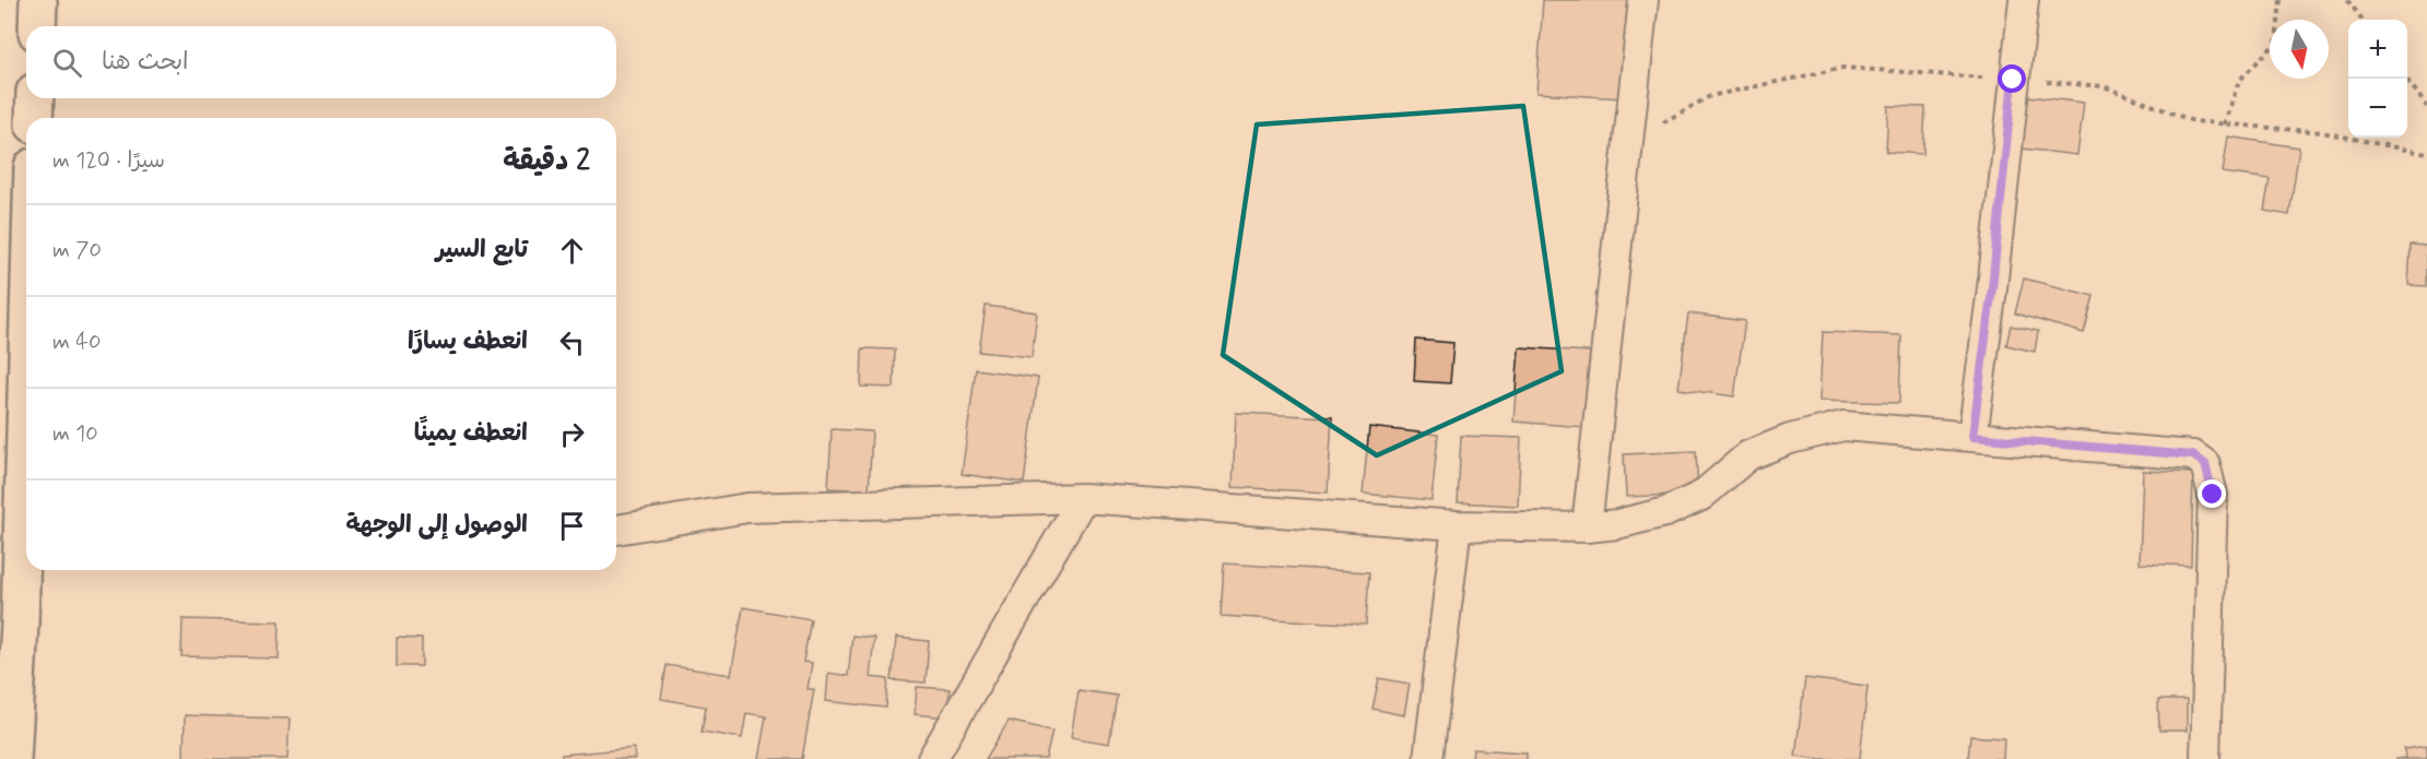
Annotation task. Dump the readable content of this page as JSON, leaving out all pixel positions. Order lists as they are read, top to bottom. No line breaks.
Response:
{"north":"bottom","page":{"map_buttons":["+","−"],"search":"ابحث هنا","heading":["2 دقيقة","سيرًا · 120 m"],"list":[["تابع السير","70 m"],["انعطف يسارًا","40 m"],["انعطف يمينًا","10 m"],"الوصول إلى الوجهة"]}}
